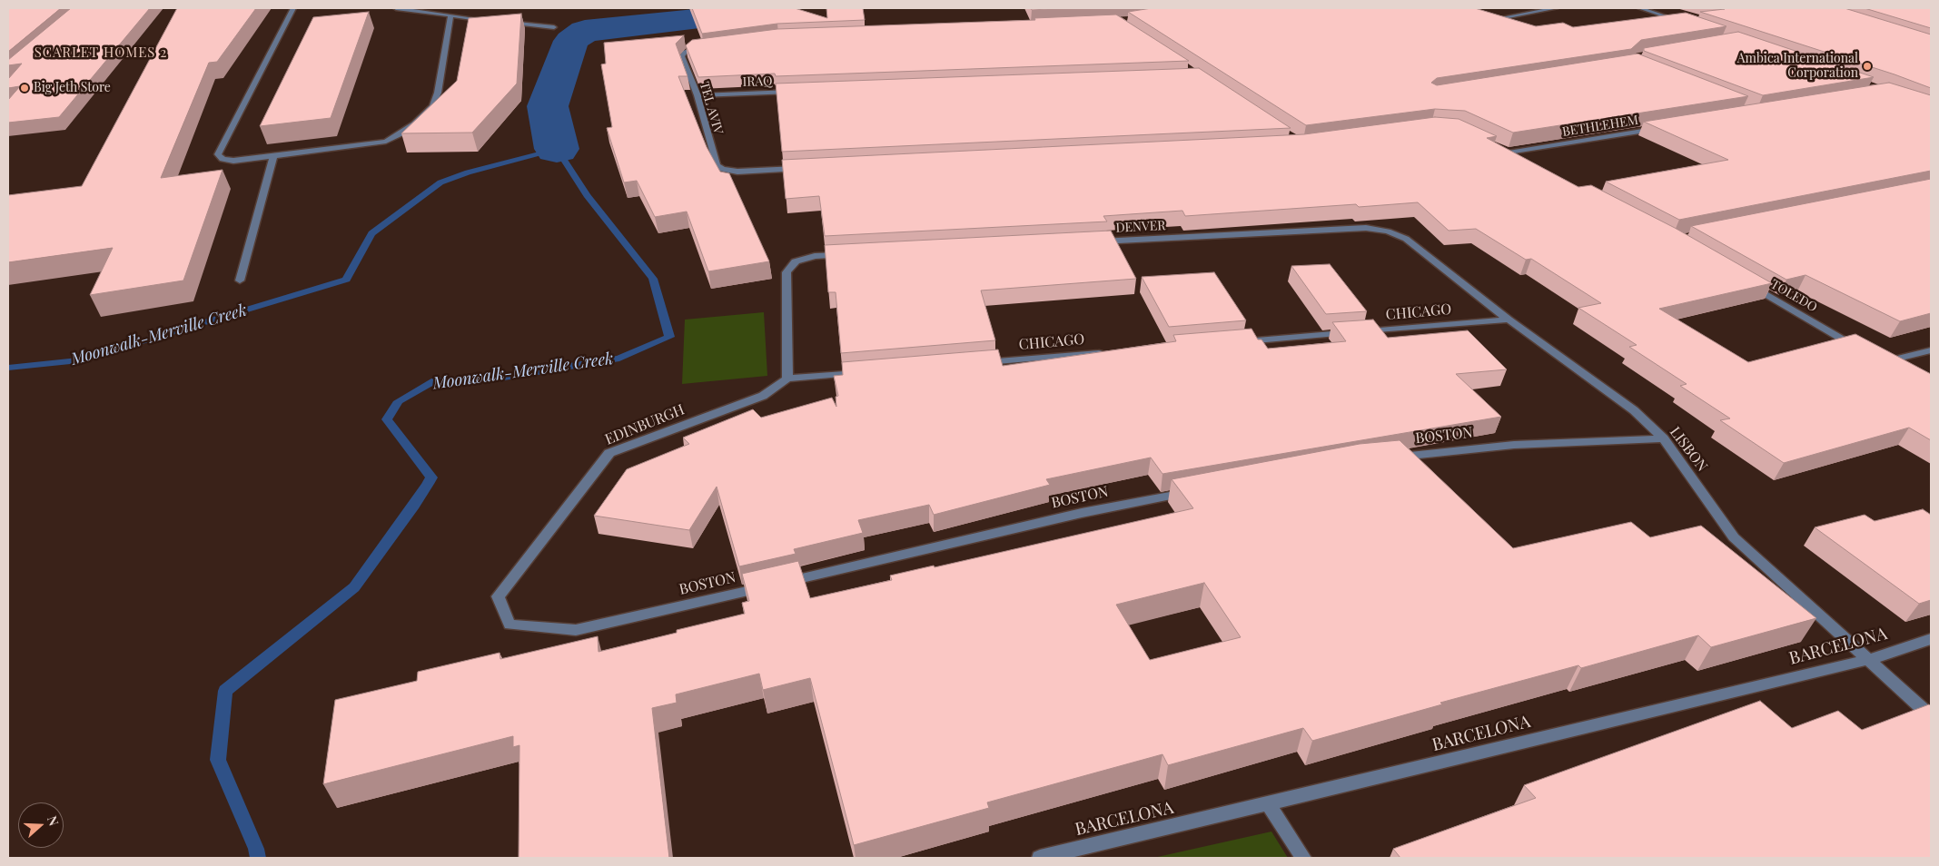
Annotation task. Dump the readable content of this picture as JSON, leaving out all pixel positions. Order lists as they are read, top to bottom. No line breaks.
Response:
{"streets":{"street":["IRAQ","TEL AVIV","BETHLEHEM","DENVER","TOLEDO","CHICAGO","EDINBURGH","BOSTON","LISBON","BARCELONA"]},"crossings":[["IRAQ","TEL AVIV"],["DENVER","LISBON"],["CHICAGO","LISBON"],["EDINBURGH","BOSTON"],["BOSTON","LISBON"],["LISBON","BARCELONA"]],"districts":["SCARLET HOMES 2"],"water":["Moonwalk-Merville Creek"],"places":["Ambica International Corporation","Big Jeth Store"],"north":"right"}
